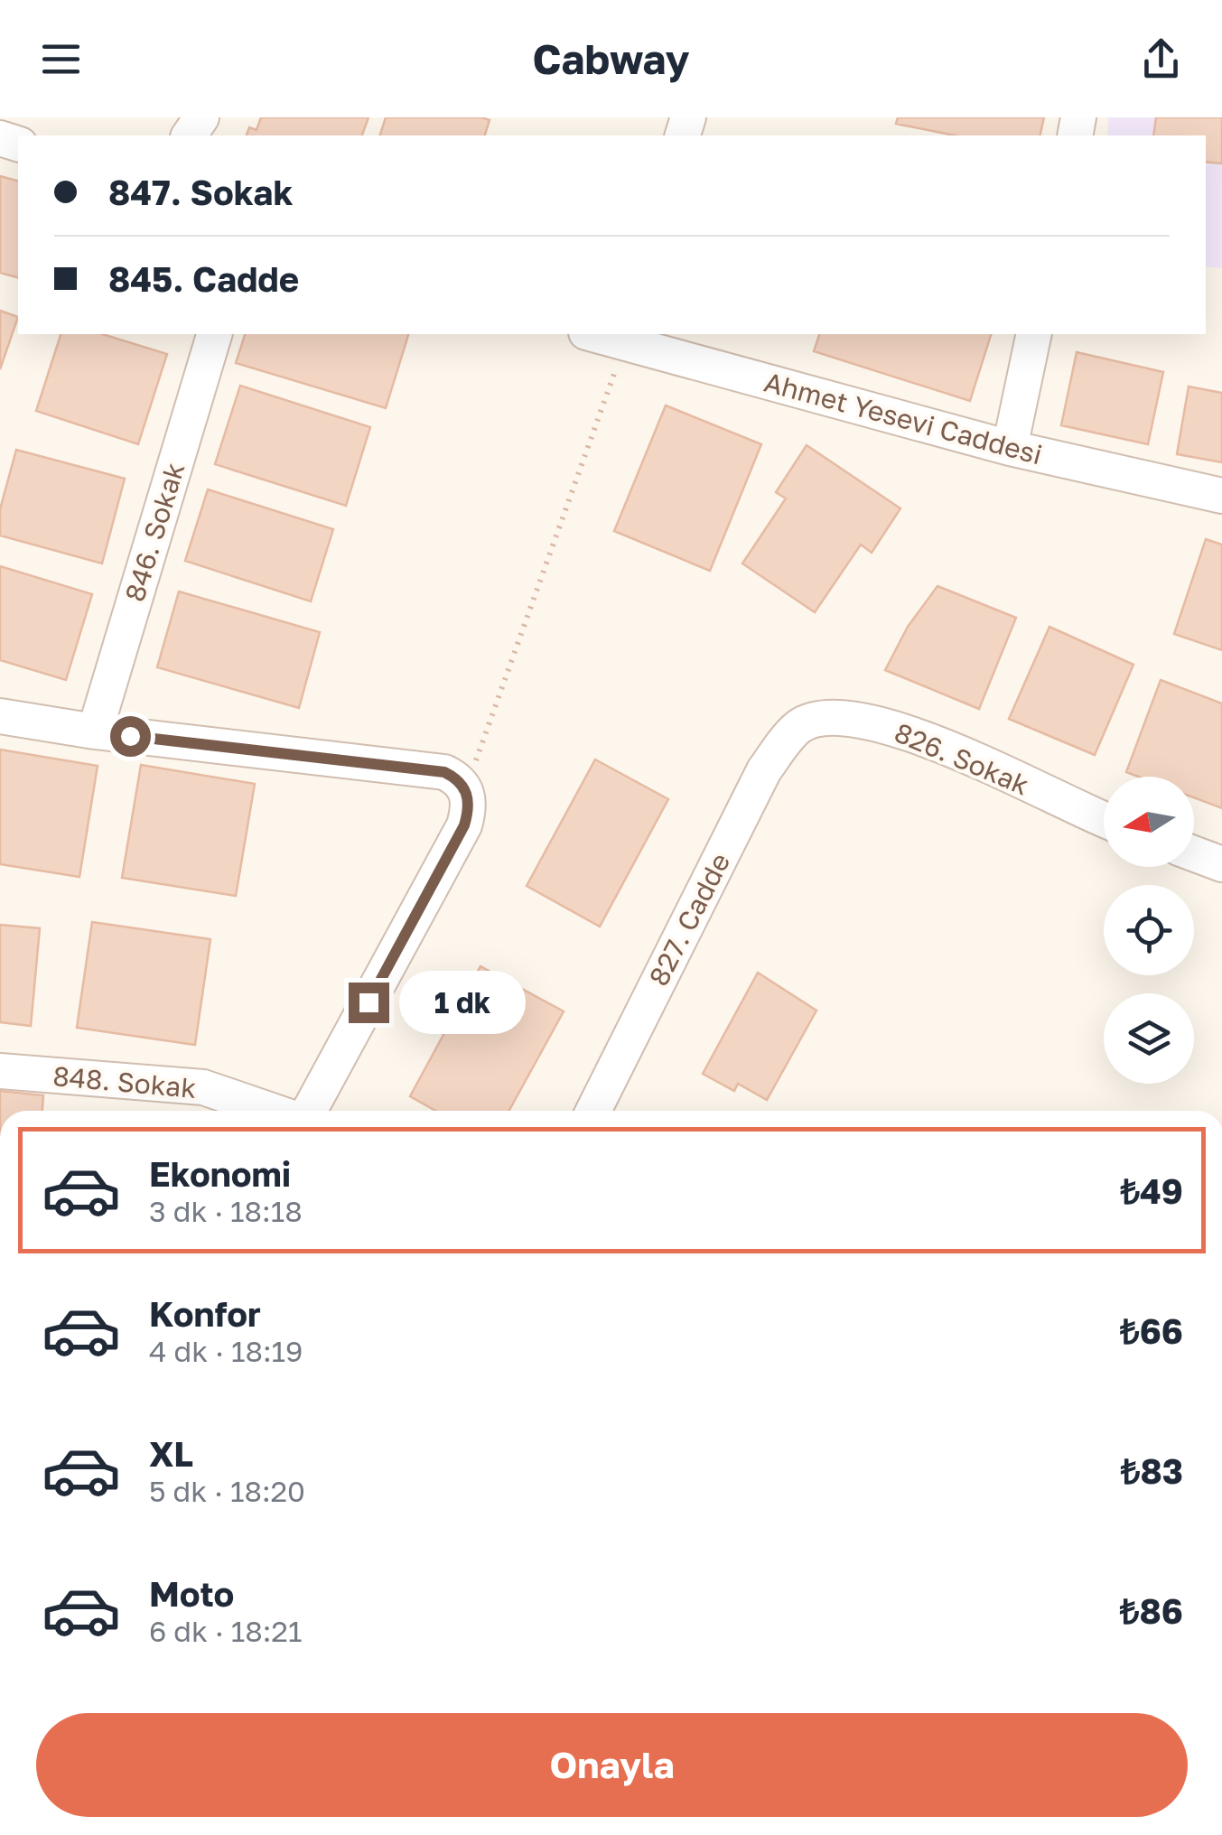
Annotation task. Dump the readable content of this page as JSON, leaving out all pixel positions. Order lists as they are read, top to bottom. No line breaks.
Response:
{"streets":{"street":["Ahmet Yesevi Caddesi","846. Sokak","826. Sokak","827. Cadde","848. Sokak"]},"crossings":[["826. Sokak","827. Cadde"]],"north":"left","page":{"header":"Cabway","banner":["847. Sokak","845. Cadde"],"bubble":"1 dk","list":[{"name":"Ekonomi","note":"3 dk · 18:18","value":"₺49"},{"name":"Konfor","note":"4 dk · 18:19","value":"₺66"},{"name":"XL","note":"5 dk · 18:20","value":"₺83"},{"name":"Moto","note":"6 dk · 18:21","value":"₺86"}],"buttons":"Onayla"}}
